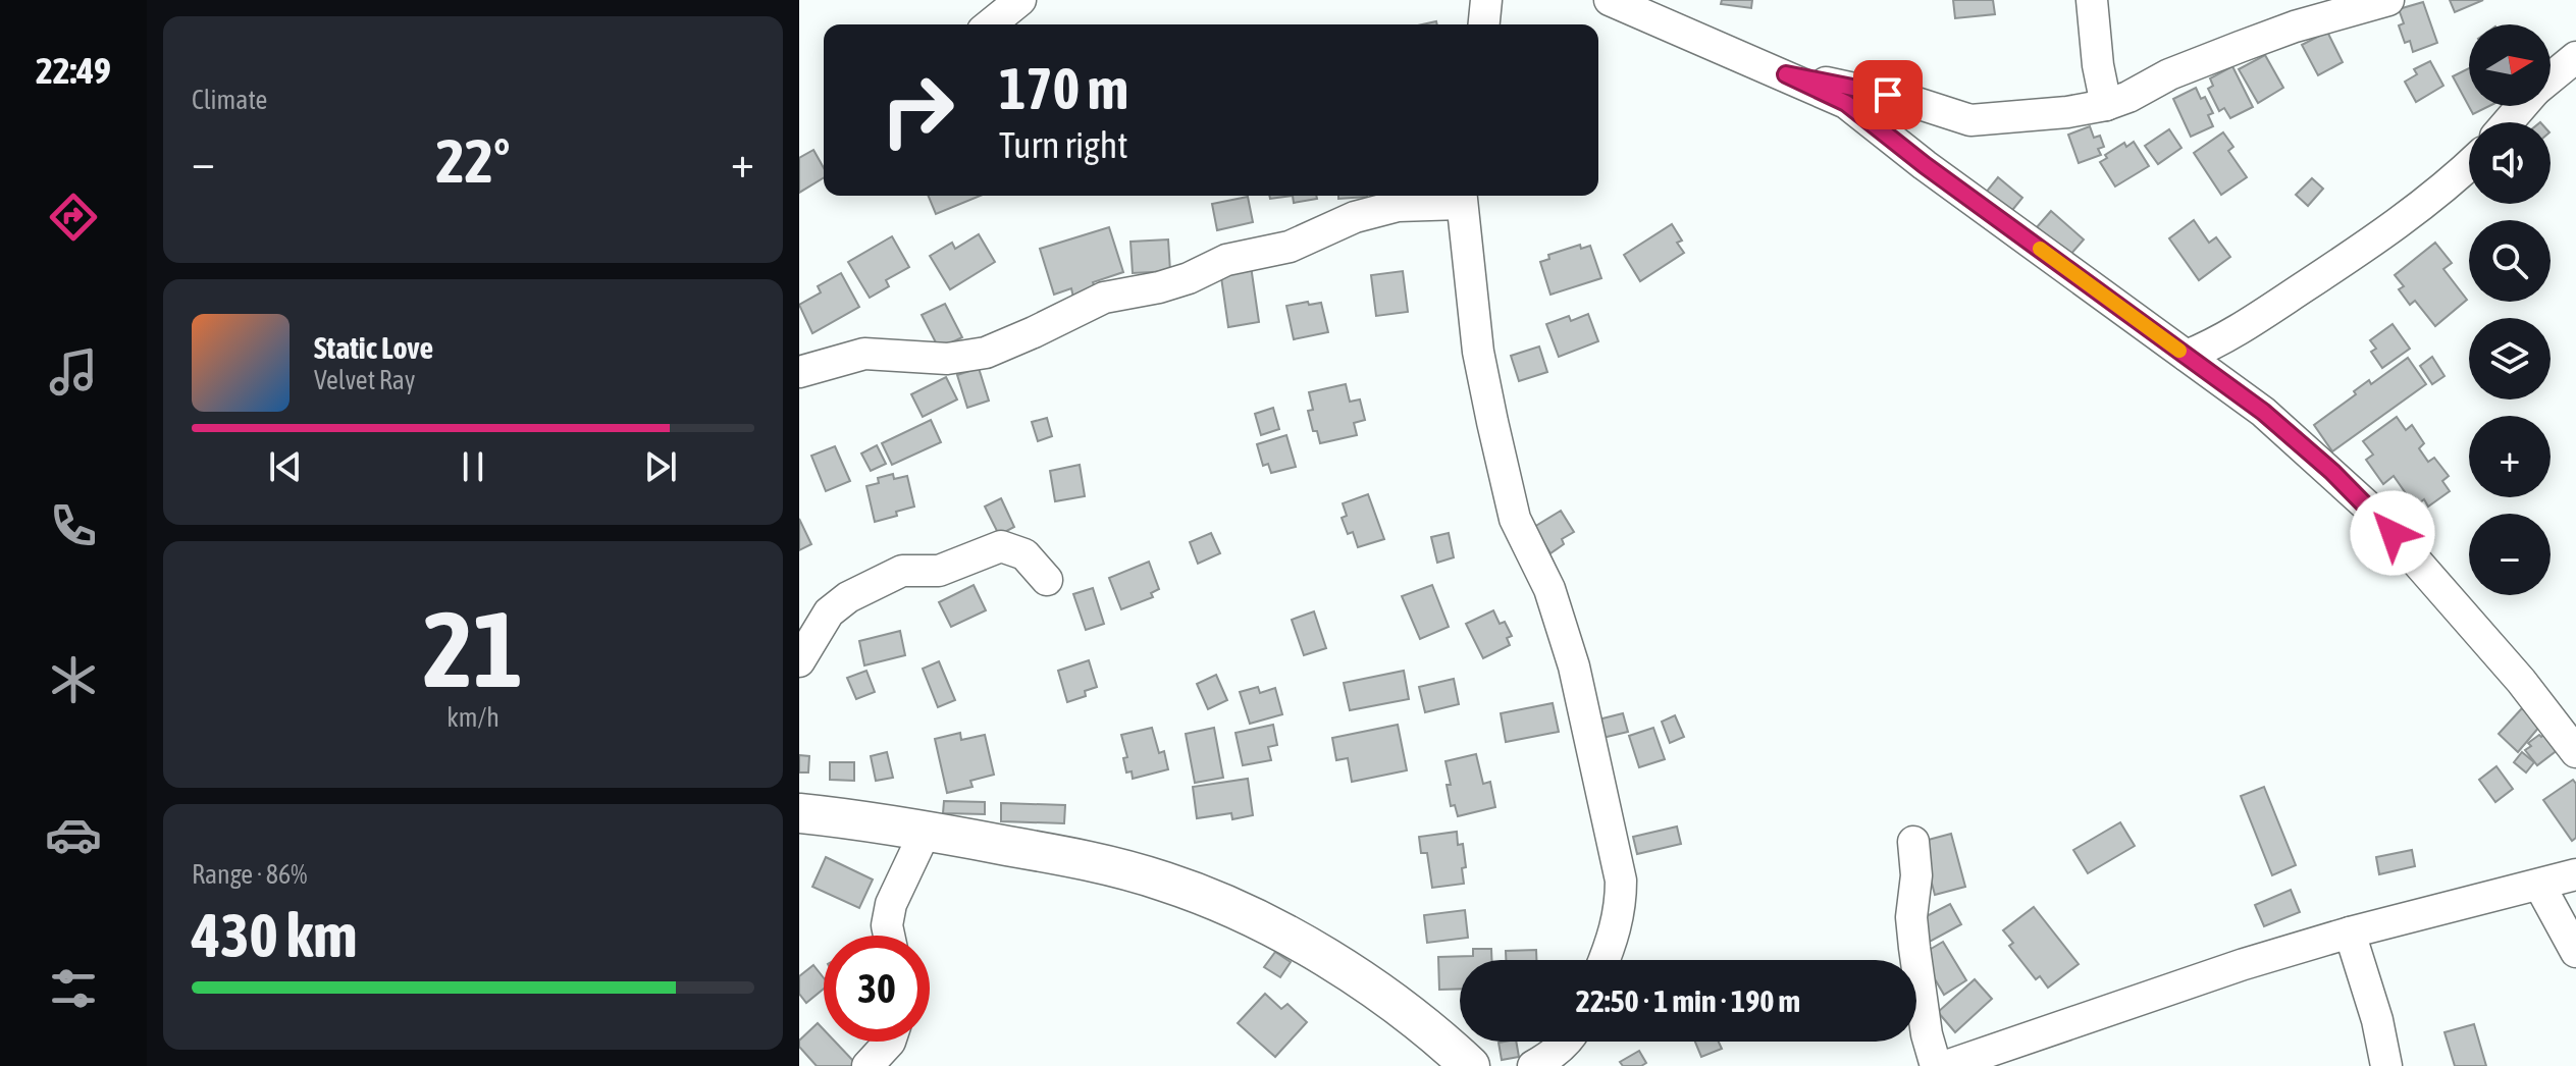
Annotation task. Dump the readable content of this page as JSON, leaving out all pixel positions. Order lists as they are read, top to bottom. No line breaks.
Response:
{"north":"right","page":{"tabs":"22:49","tile":["Climate",["21","km/h"],["Range · 86%","430 km"]],"map_buttons":["+","−"],"turn":["170 m","Turn right"],"heat":["−","22°","+"],"song":["Static Love","Velvet Ray"],"limit":"30","trip":"22:50 · 1 min · 190 m"}}
